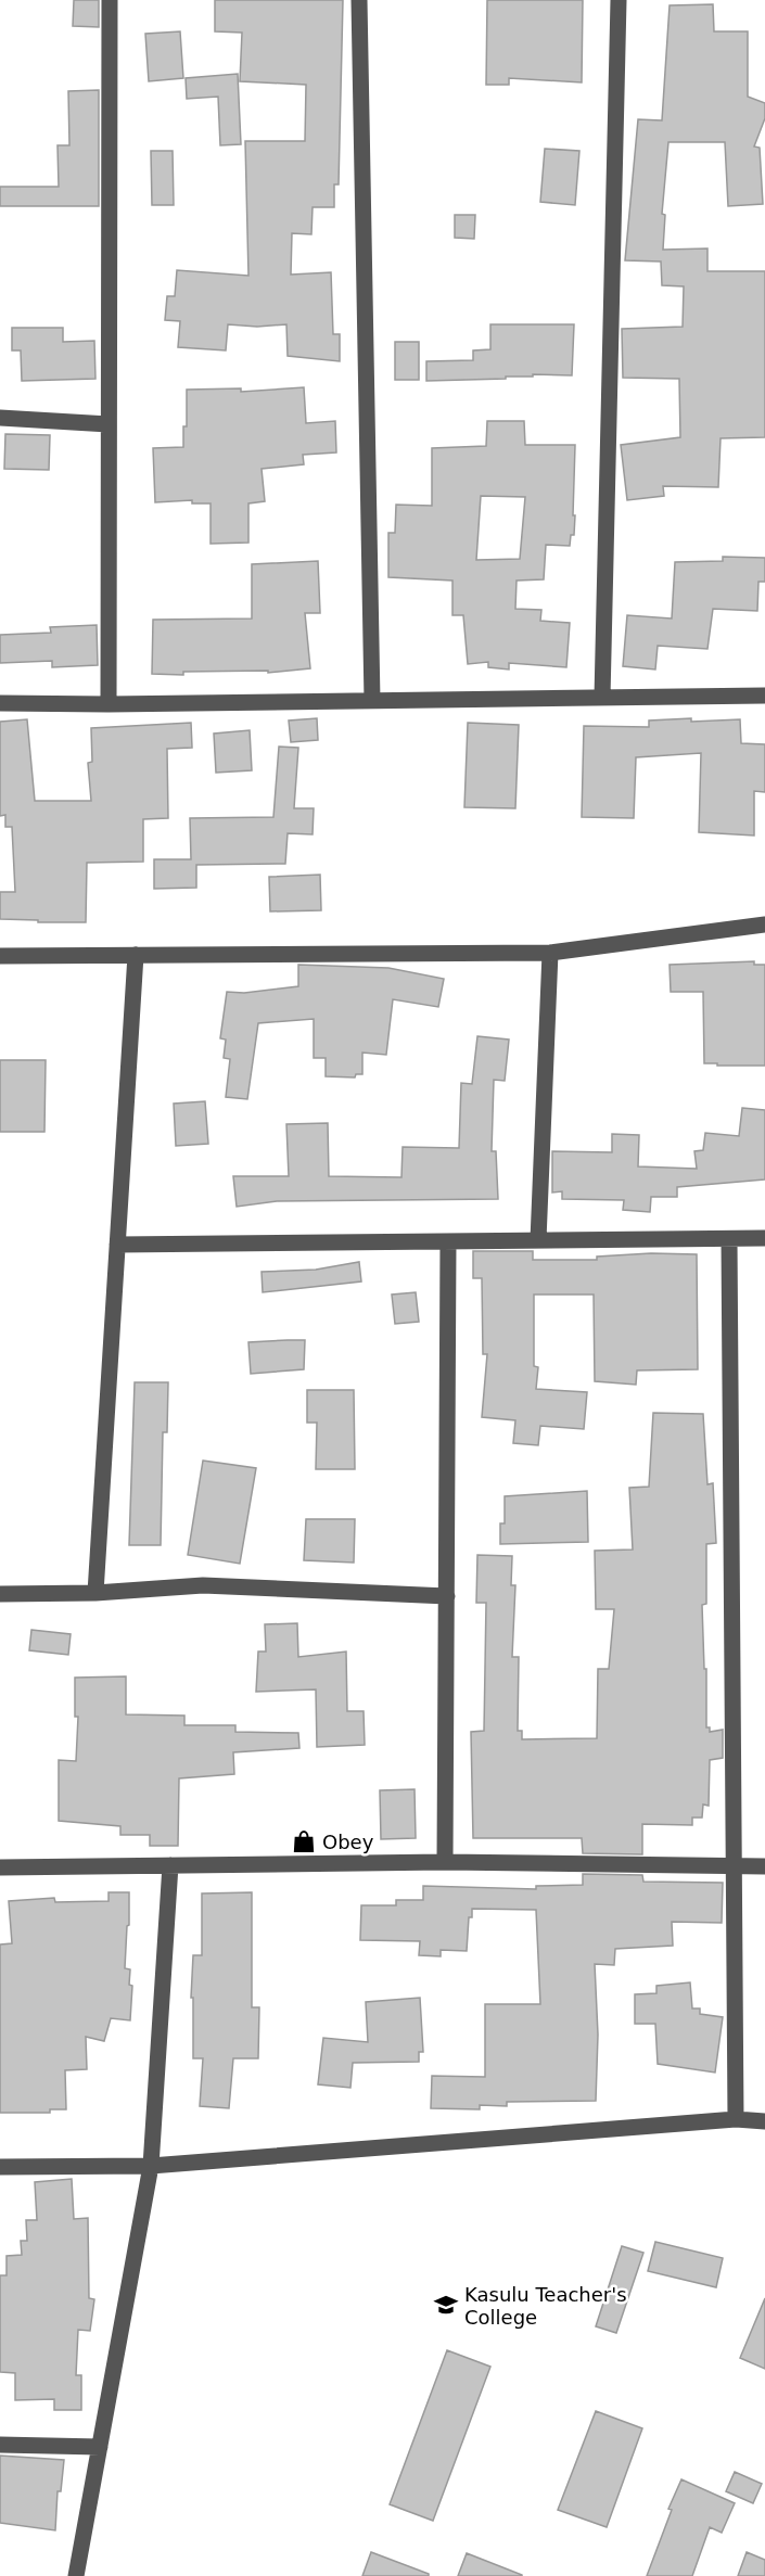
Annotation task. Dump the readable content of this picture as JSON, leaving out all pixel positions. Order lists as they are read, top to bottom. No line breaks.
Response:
{"places":{"shop":["Obey"],"school or university":["Kasulu Teacher's College"]}}
